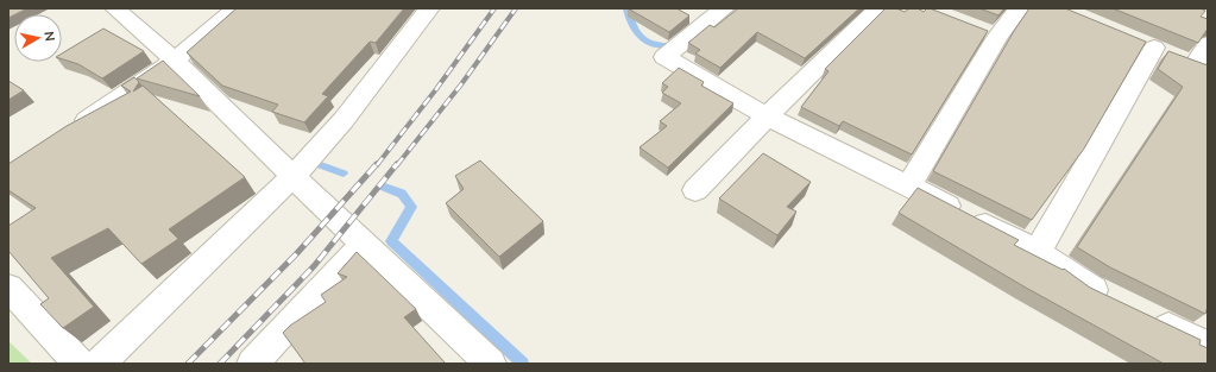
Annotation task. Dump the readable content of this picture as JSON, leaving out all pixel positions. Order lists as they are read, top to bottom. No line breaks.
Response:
{"north":"right"}
